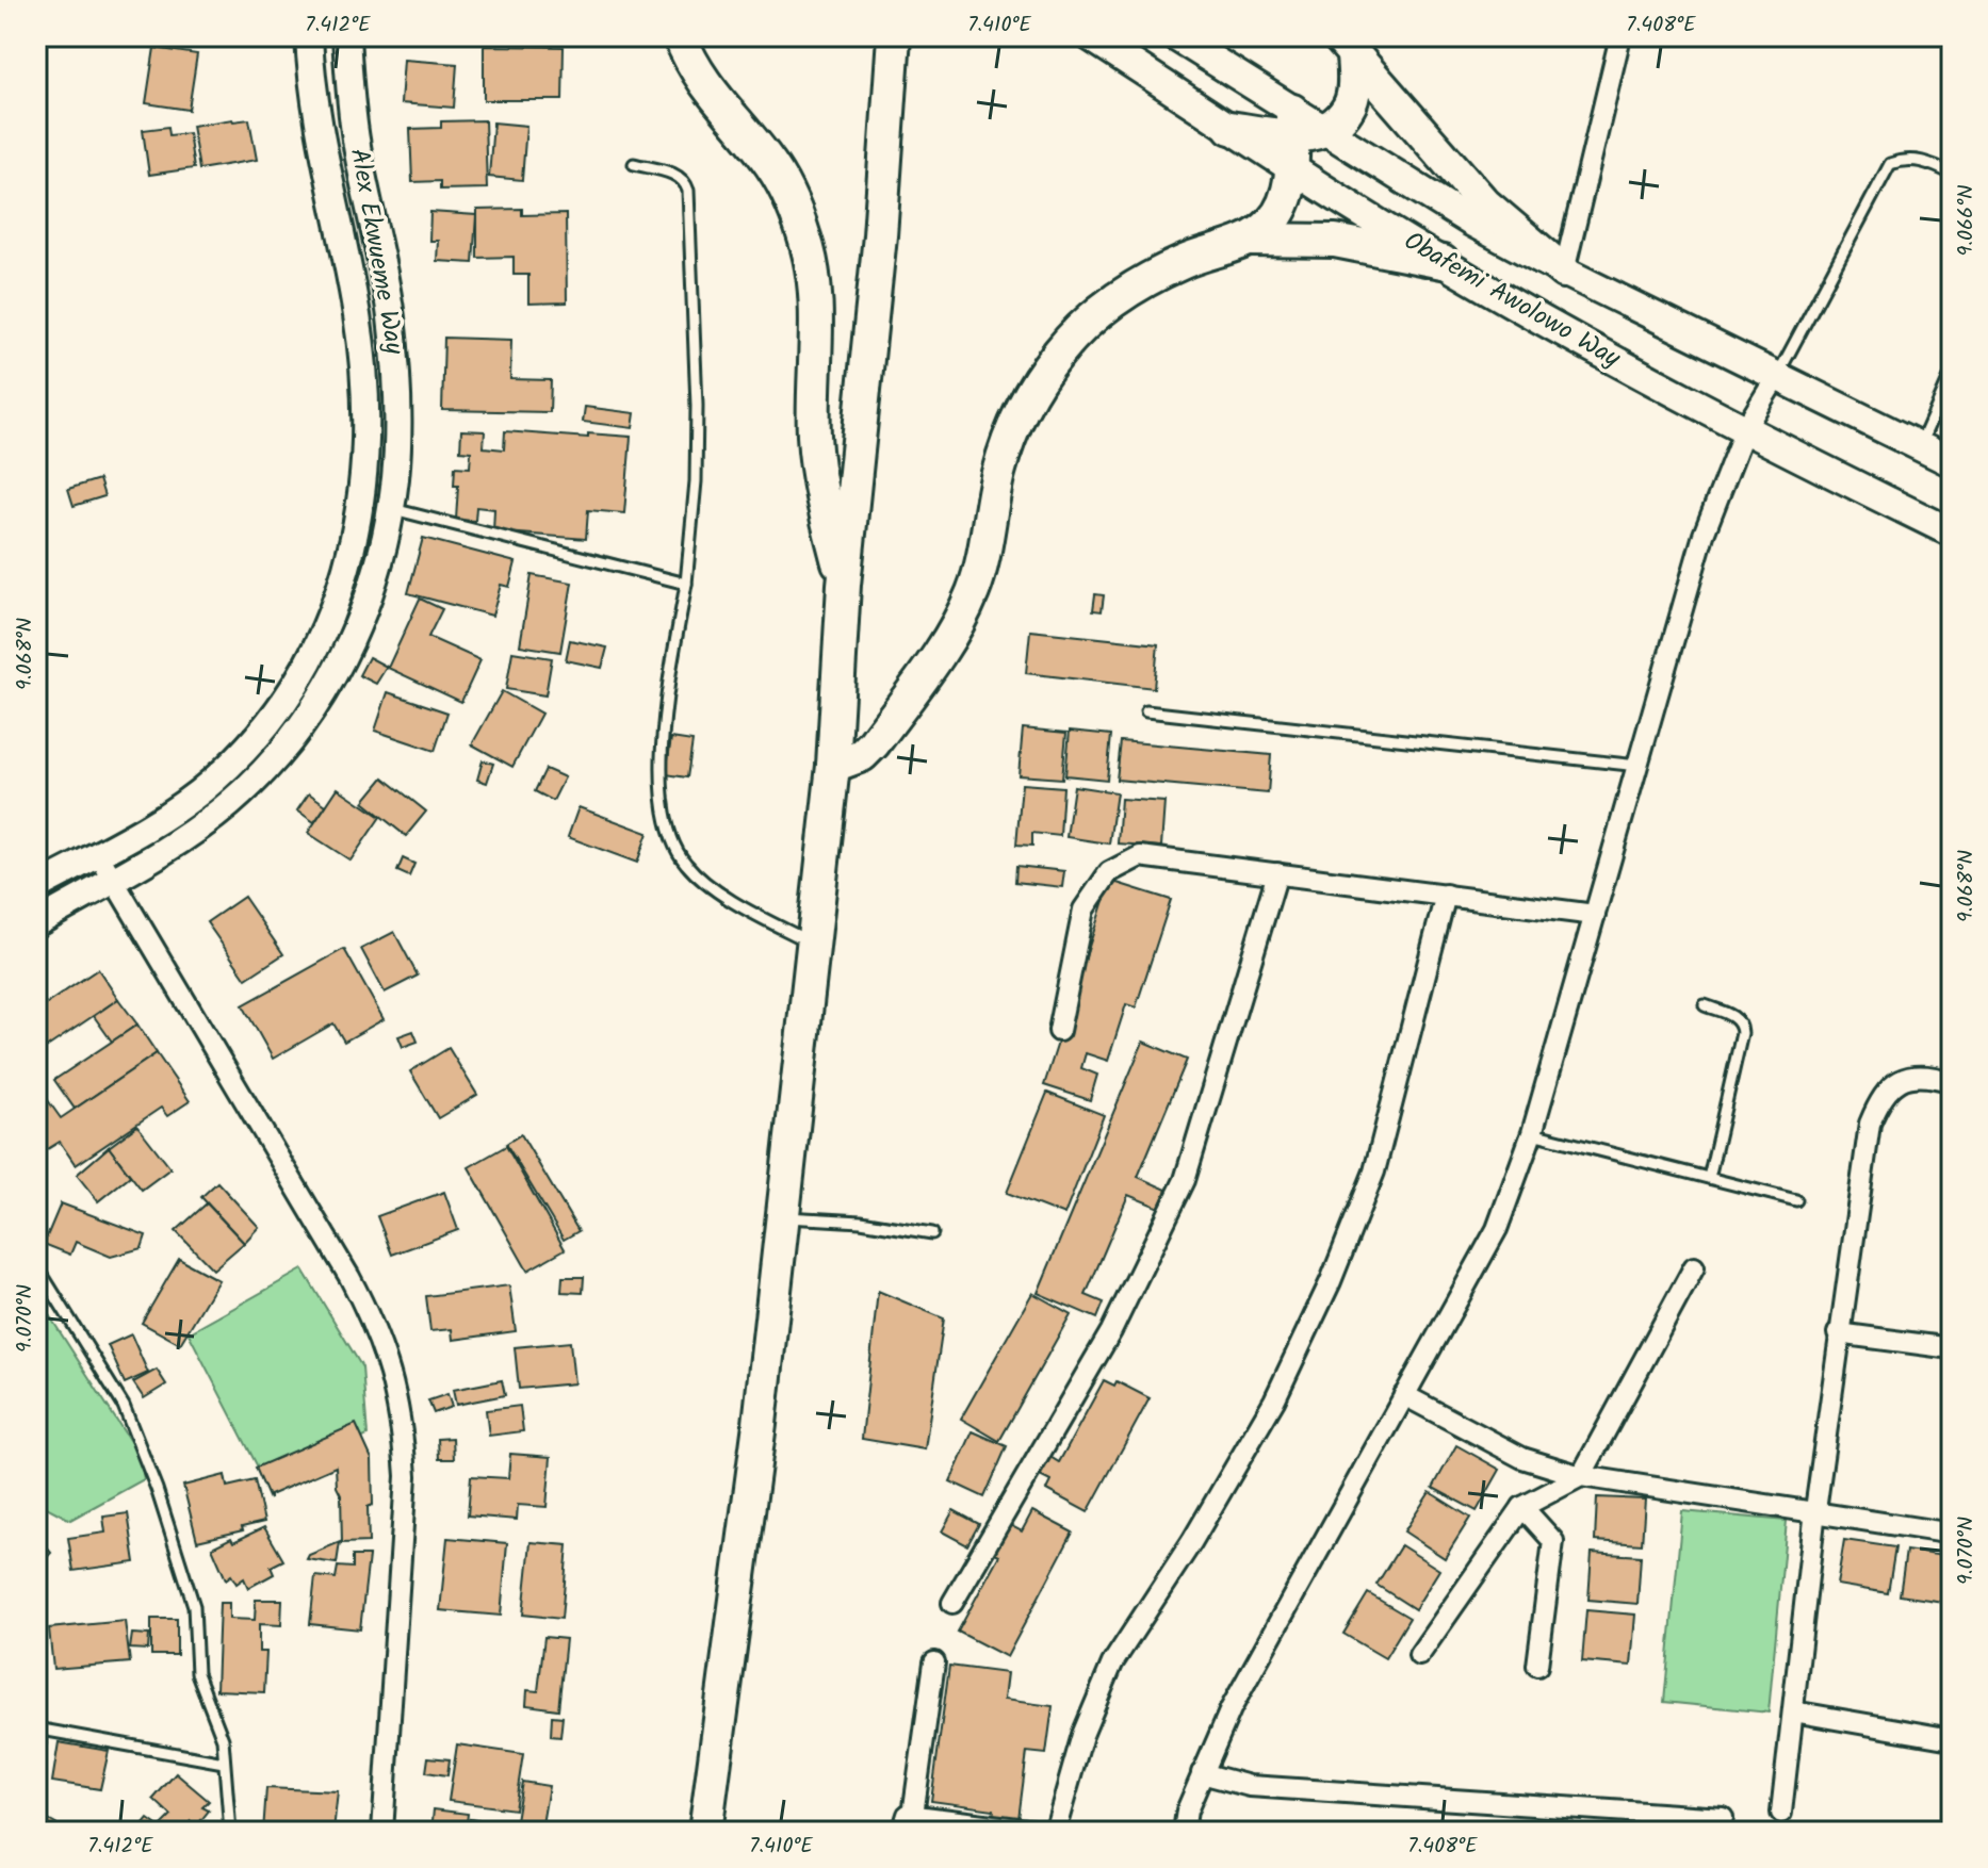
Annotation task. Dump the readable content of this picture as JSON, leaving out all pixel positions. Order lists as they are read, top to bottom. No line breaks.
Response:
{"streets":{"main road":["Obafemi Awolowo Way"],"street":["Alex Ekwueme Way"]},"coordinates":["7.412°E","7.410°E","7.408°E","9.066°N","9.068°N","9.070°N"]}
